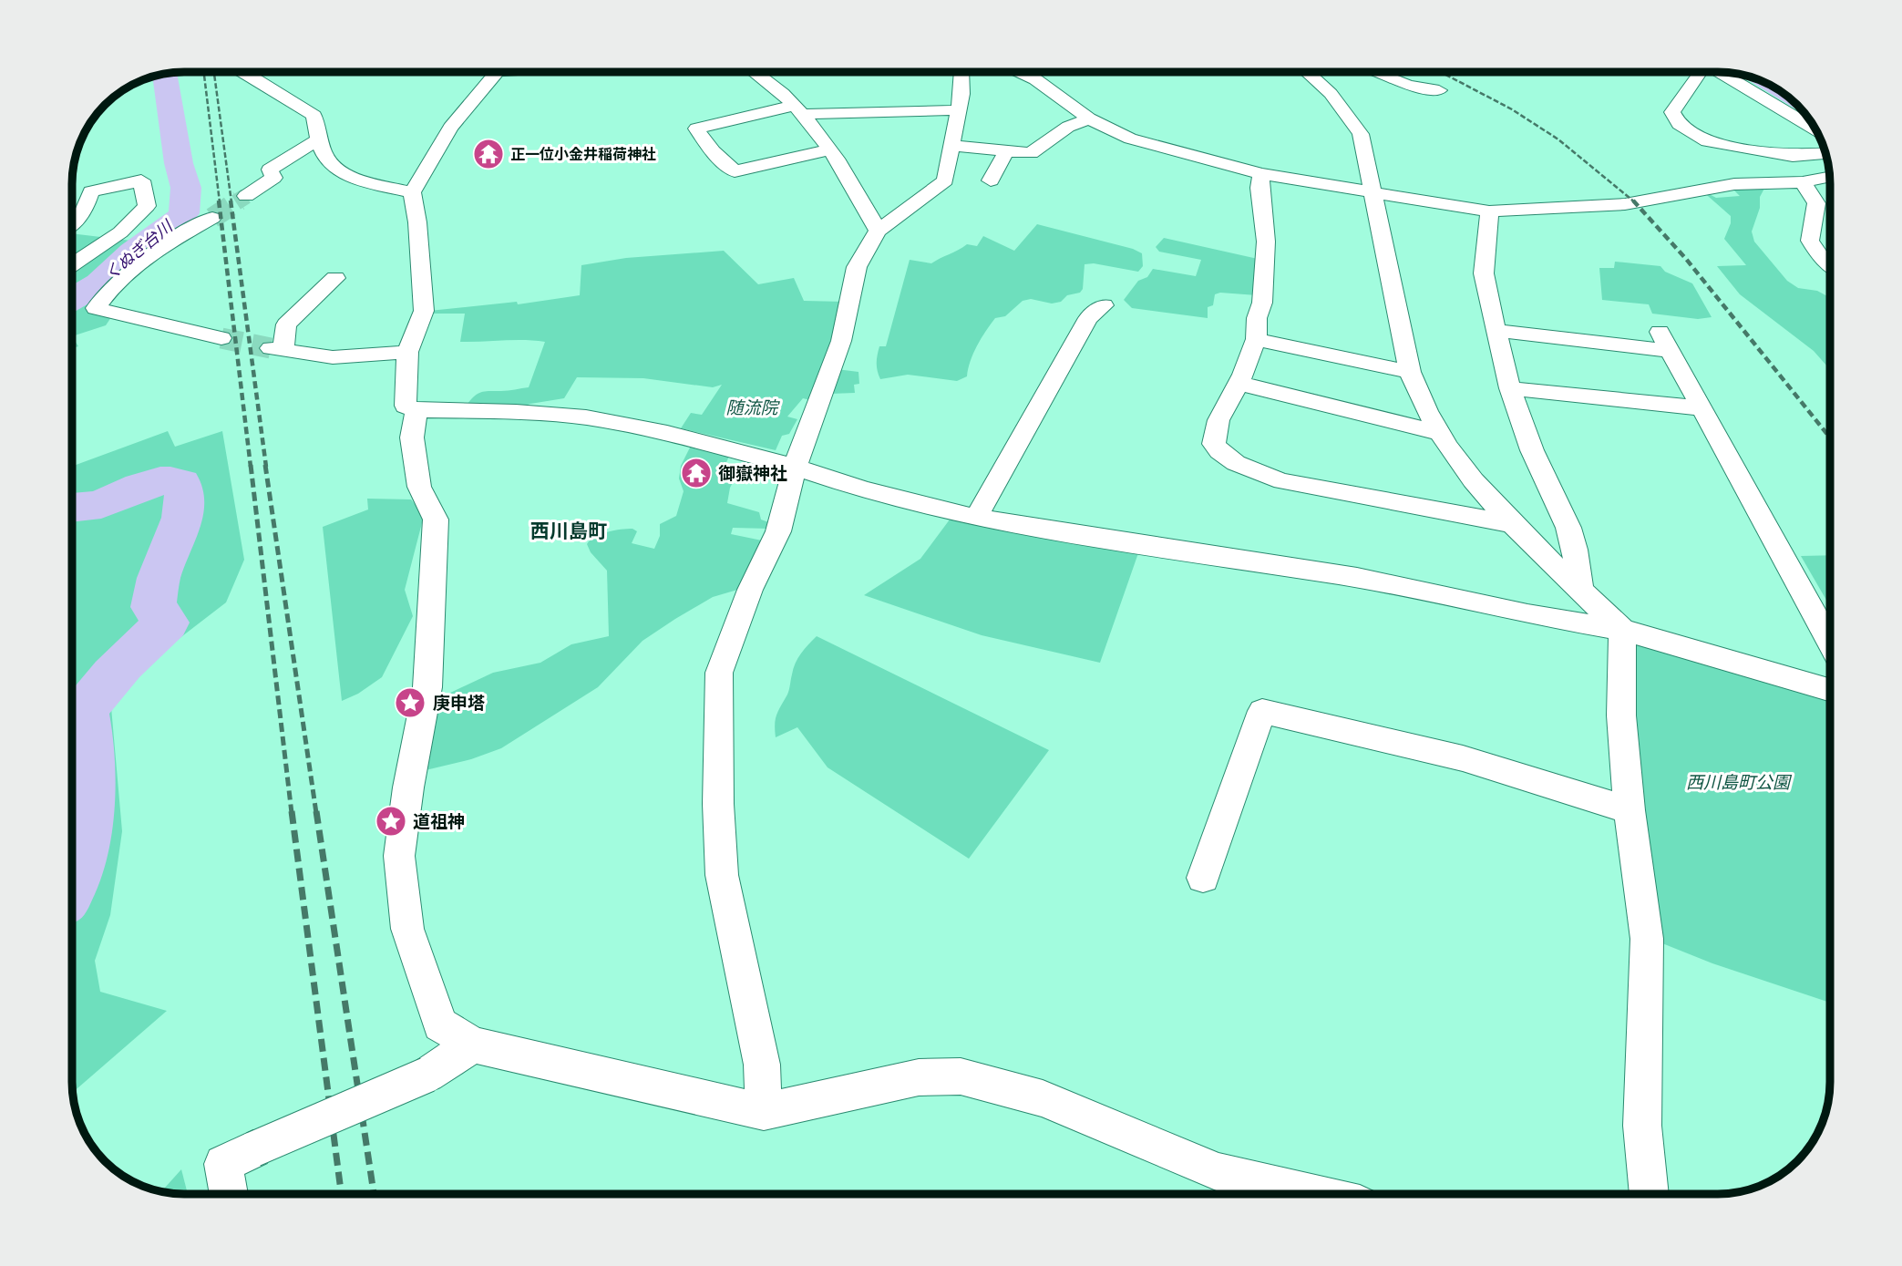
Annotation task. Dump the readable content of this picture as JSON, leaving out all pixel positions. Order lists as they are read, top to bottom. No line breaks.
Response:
{"districts":["西川島町"],"water":["くぬぎ台川"],"parks":["随流院","西川島町公園"],"places":{"temple":["正一位小金井稲荷神社","御嶽神社"],"place":["庚申塔","道祖神"]}}
